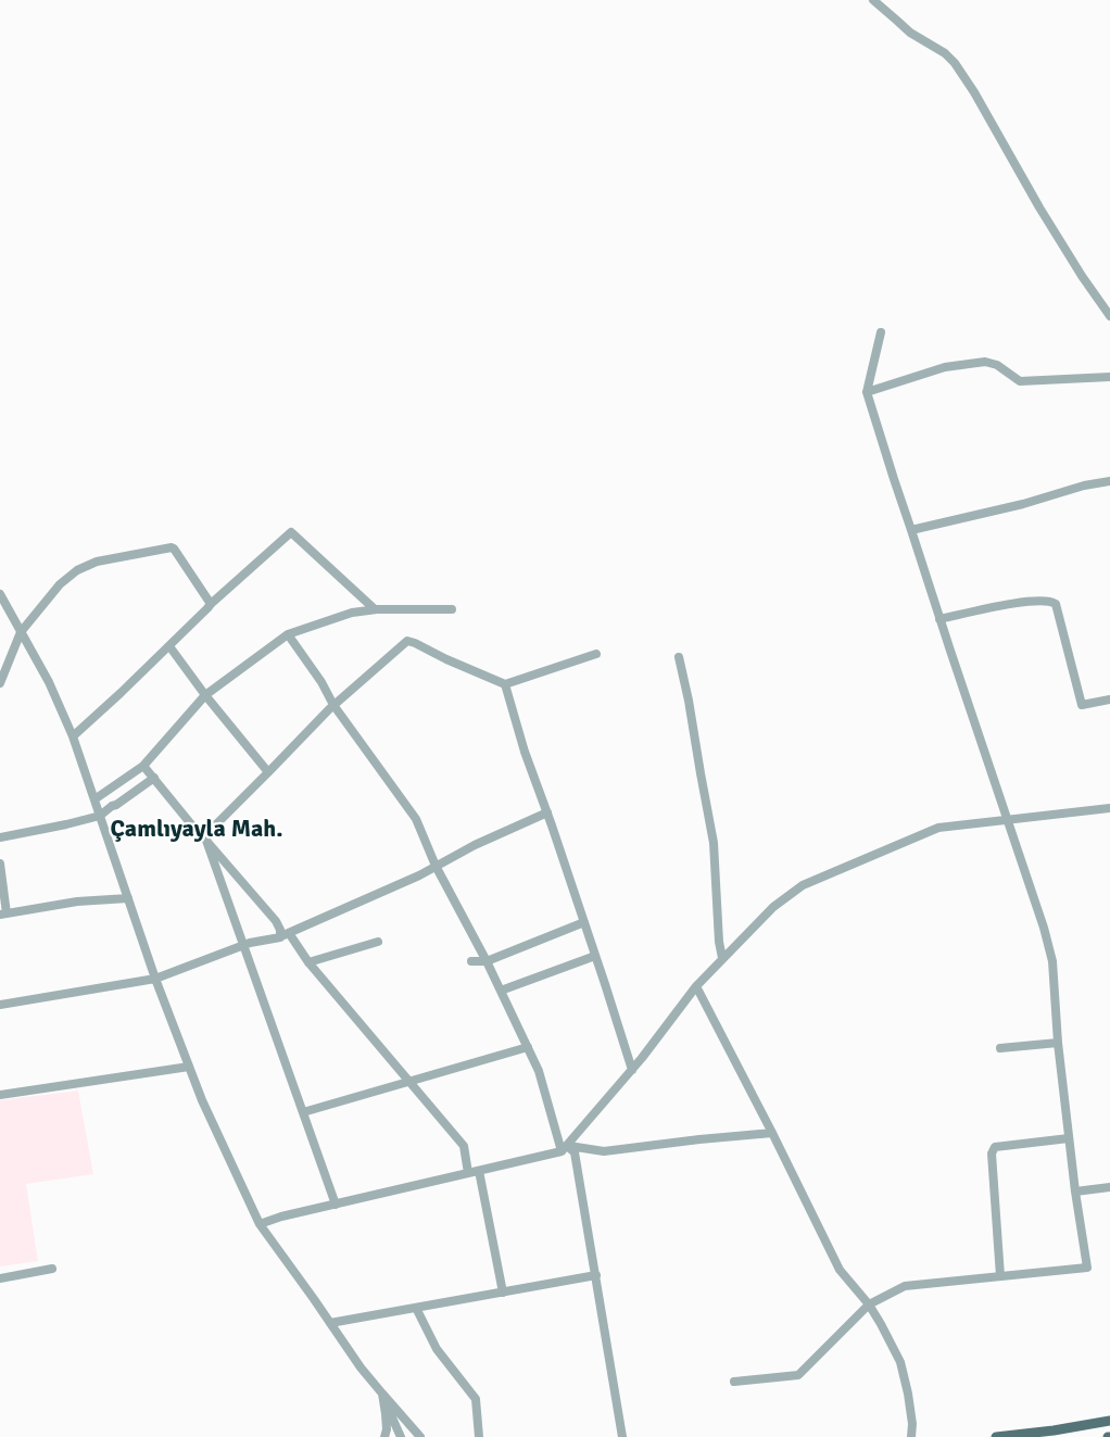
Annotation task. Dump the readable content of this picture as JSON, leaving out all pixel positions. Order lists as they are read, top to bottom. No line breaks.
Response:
{"districts":["Çamlıyayla Mah."]}
